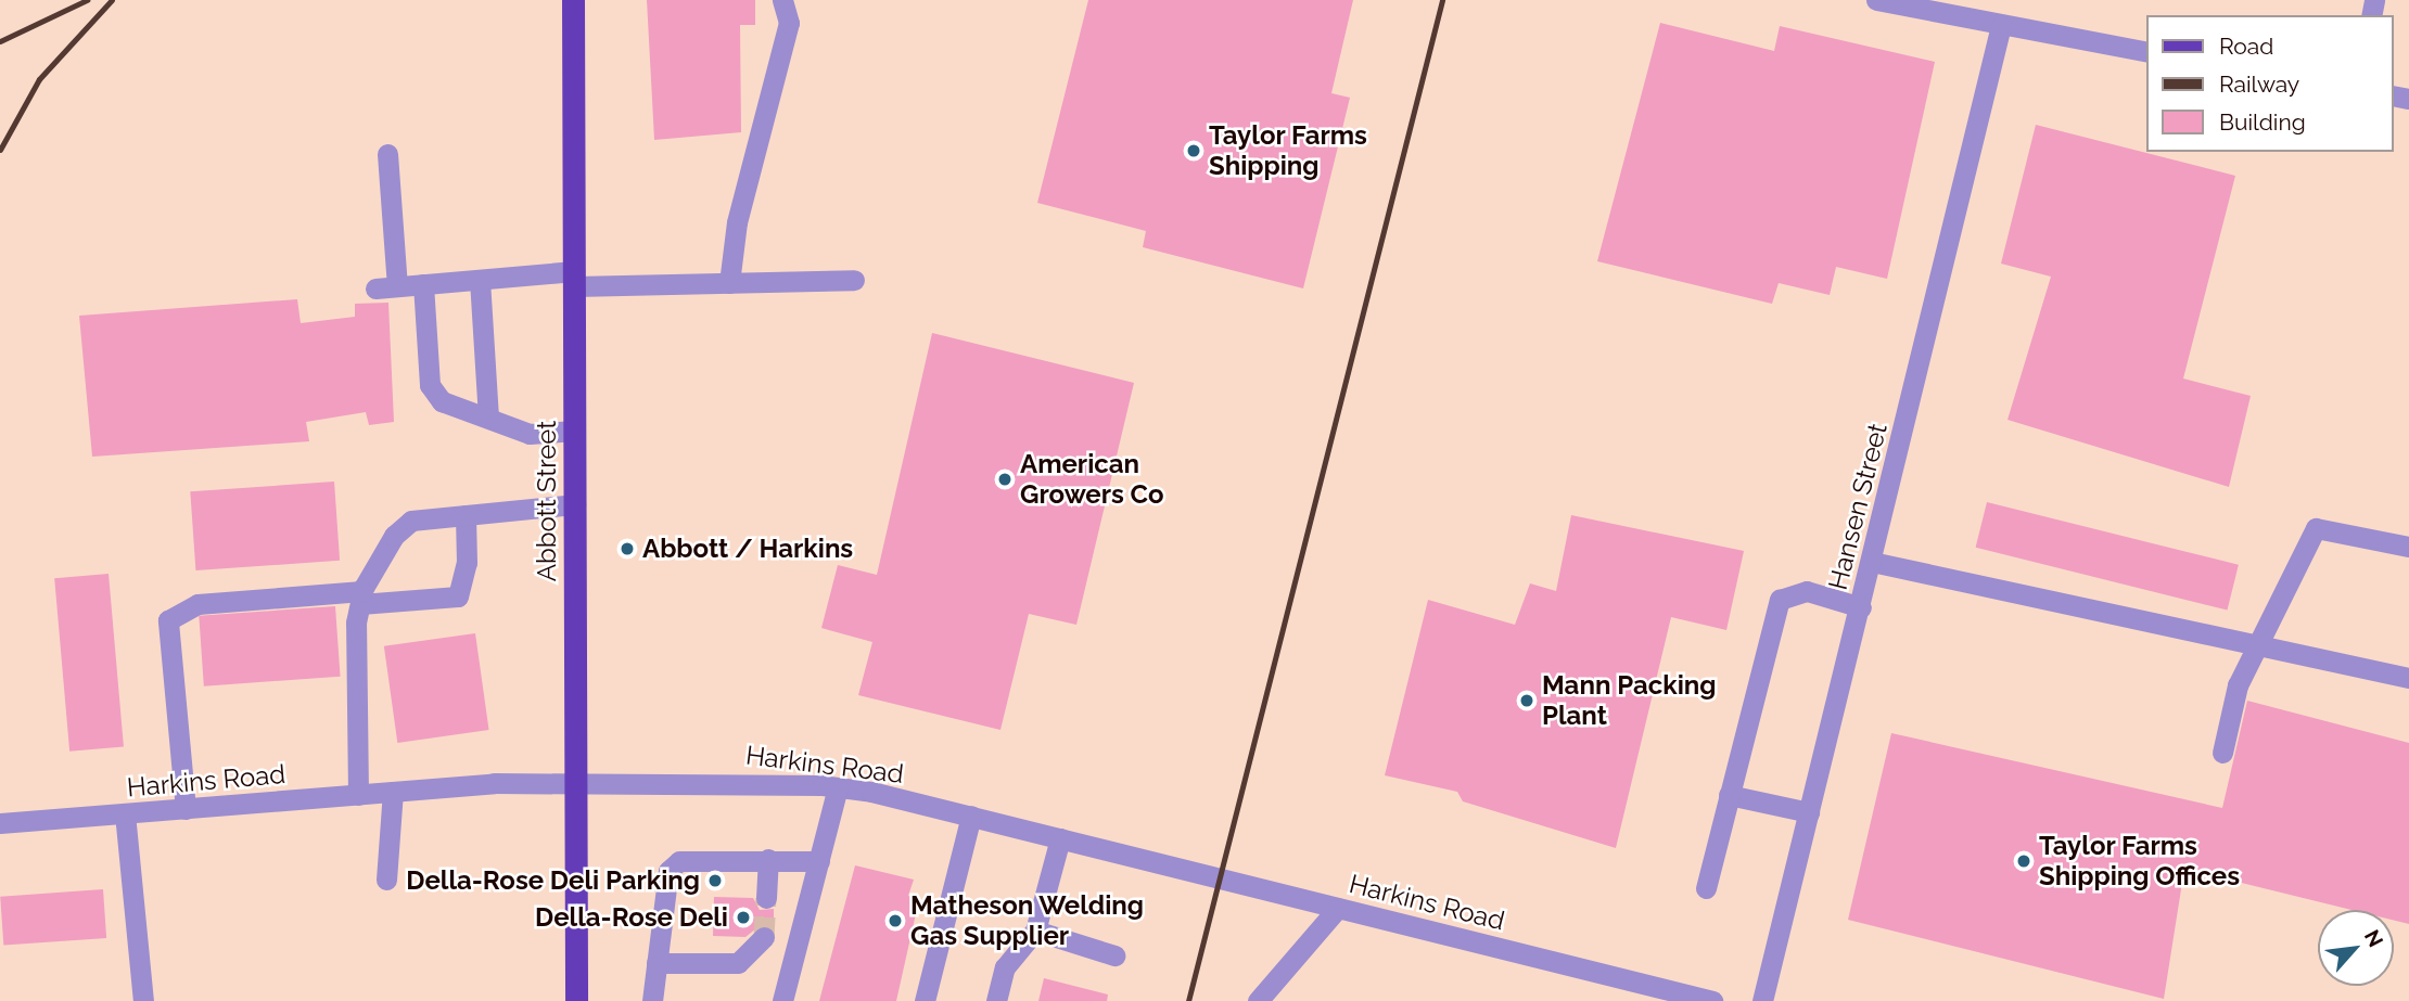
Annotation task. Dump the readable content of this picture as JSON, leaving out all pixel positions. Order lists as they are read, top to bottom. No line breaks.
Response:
{"streets":{"main road":["Abbott Street"],"street":["Hansen Street","Harkins Road"]},"crossings":[["Abbott Street","Harkins Road"]],"places":["Taylor Farms Shipping","American Growers Co","Abbott / Harkins","Mann Packing Plant","Taylor Farms Shipping Offices","Della-Rose Deli Parking","Della-Rose Deli","Matheson Welding Gas Supplier"],"legend":["Road","Railway","Building"],"north":"top right"}
